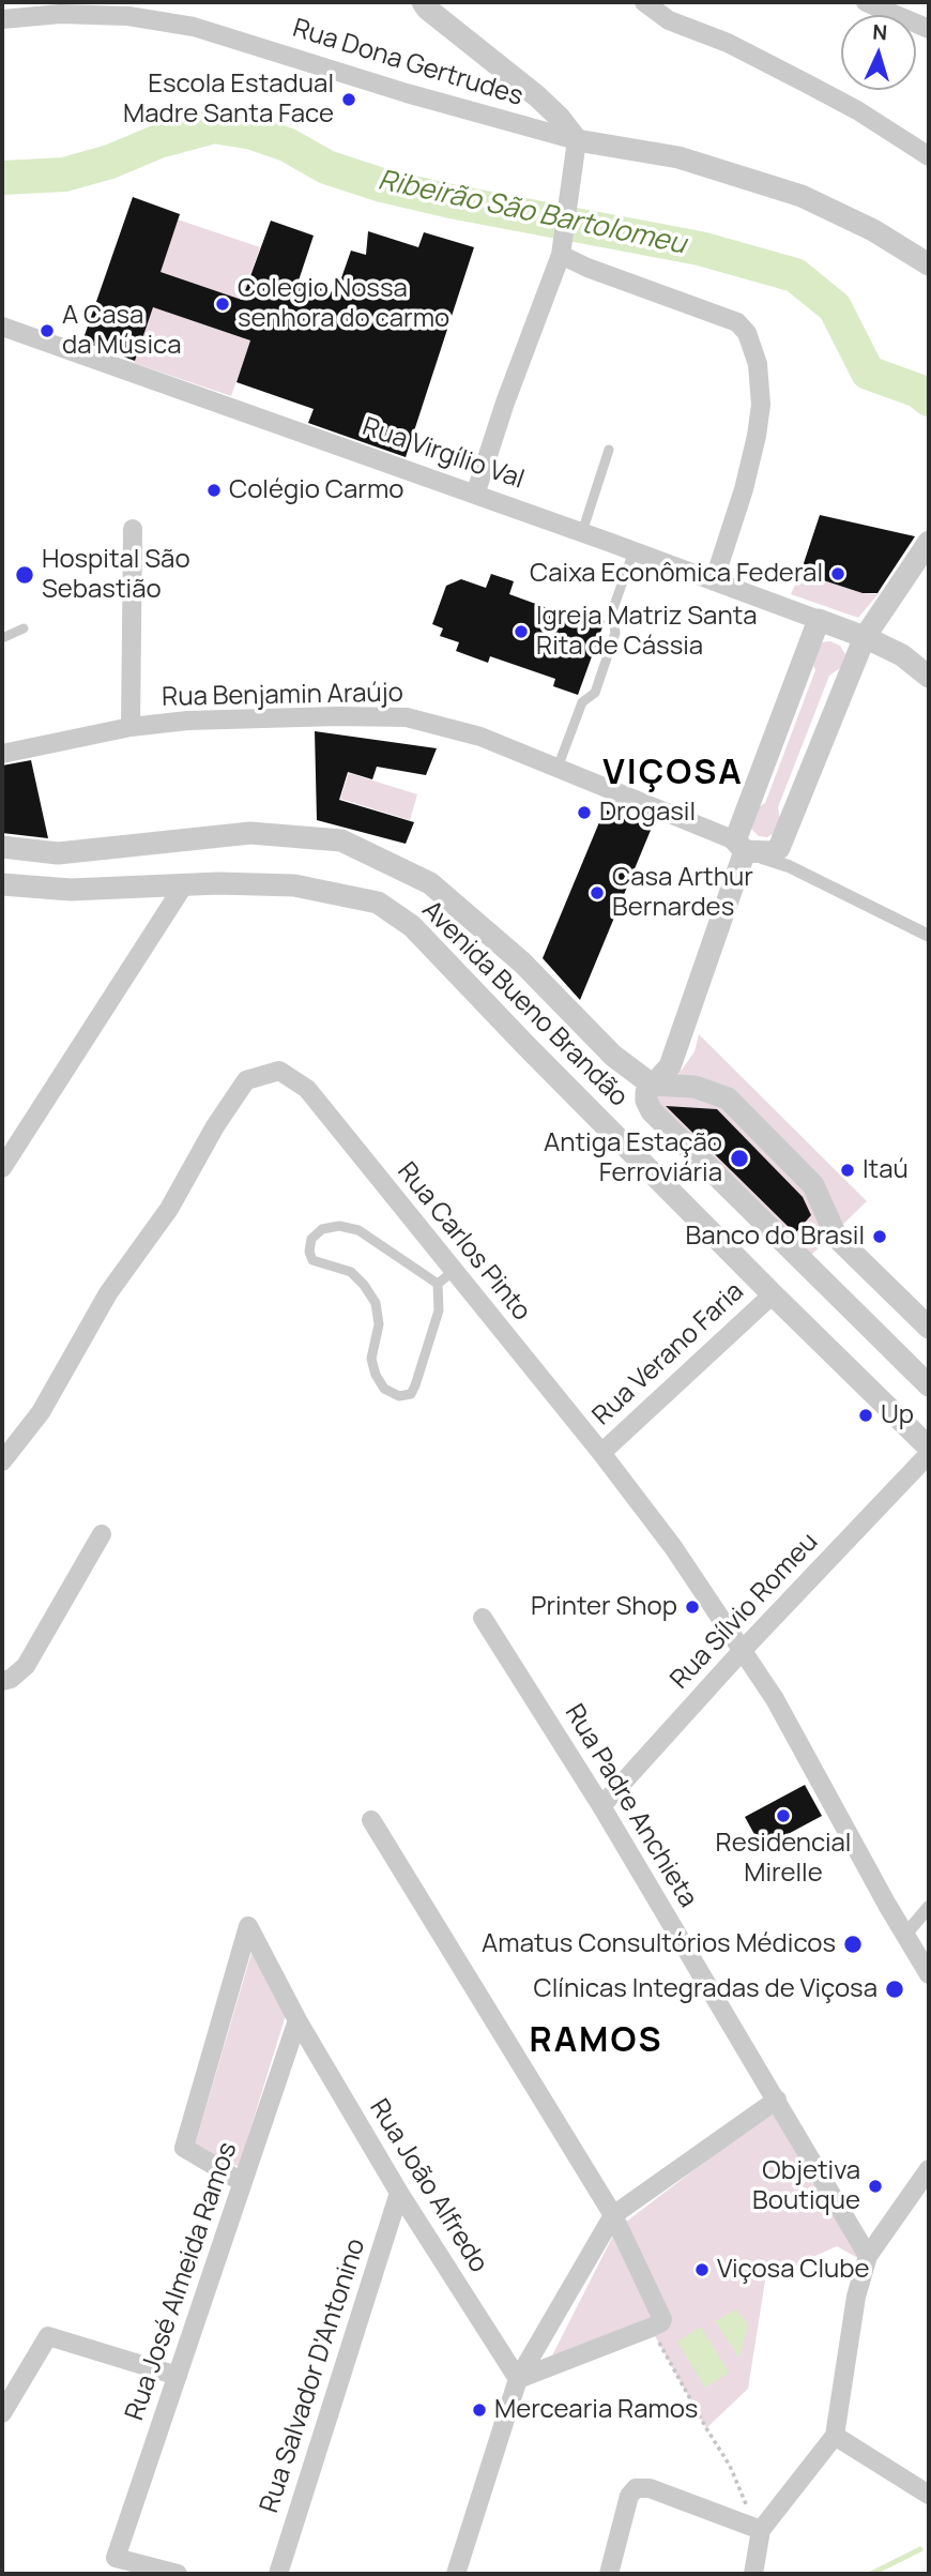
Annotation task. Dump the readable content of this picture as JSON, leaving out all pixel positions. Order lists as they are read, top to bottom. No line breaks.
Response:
{"streets":{"street":["Rua Dona Gertrudes","Rua Virgílio Val","Rua Benjamin Araújo","Avenida Bueno Brandão","Rua Carlos Pinto","Rua Verano Faria","Rua Sílvio Romeu","Rua Padre Anchieta","Rua João Alfredo","Rua José Almeida Ramos","Rua Salvador D'Antonino"]},"crossings":[["Avenida Bueno Brandão","Rua Verano Faria"],["Rua Carlos Pinto","Rua Verano Faria"],["Rua Carlos Pinto","Rua Sílvio Romeu"],["Rua Sílvio Romeu","Rua Padre Anchieta"],["Rua João Alfredo","Rua José Almeida Ramos"],["Rua João Alfredo","Rua Salvador D'Antonino"]],"districts":["VIÇOSA","RAMOS"],"water":["Ribeirão São Bartolomeu"],"places":["Escola Estadual Madre Santa Face","Colegio Nossa senhora do carmo","A Casa da Música","Colégio Carmo","Caixa Econômica Federal","Hospital São Sebastião","Igreja Matriz Santa Rita de Cássia","Drogasil","Casa Arthur Bernardes","Antiga Estação Ferroviária","Itaú","Banco do Brasil","Up","Printer Shop","Residencial Mirelle","Amatus Consultórios Médicos","Clínicas Integradas de Viçosa","Objetiva Boutique","Viçosa Clube","Mercearia Ramos"],"north":"top"}
